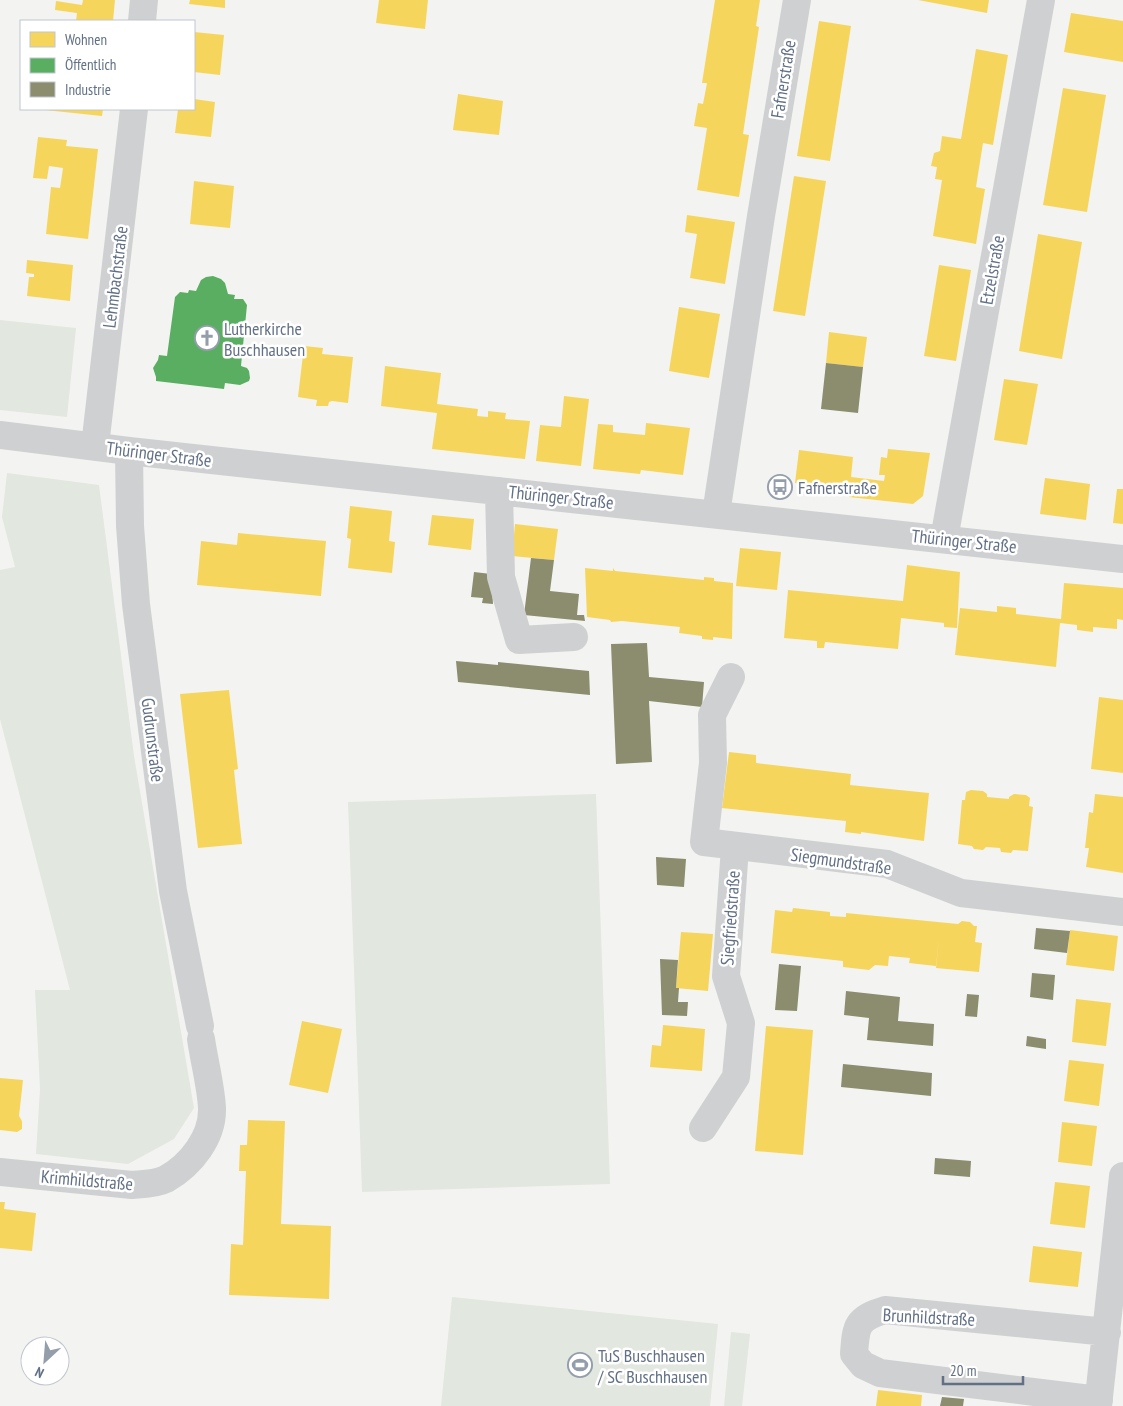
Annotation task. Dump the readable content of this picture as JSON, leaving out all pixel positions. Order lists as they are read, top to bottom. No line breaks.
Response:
{"streets":{"street":["Fafnerstraße","Etzelstraße","Lehmbachstraße","Thüringer Straße","Gudrunstraße","Siegmundstraße","Siegfriedstraße","Krimhildstraße","Brunhildstraße"]},"crossings":[["Fafnerstraße","Thüringer Straße"],["Etzelstraße","Thüringer Straße"],["Lehmbachstraße","Thüringer Straße"],["Thüringer Straße","Gudrunstraße"],["Gudrunstraße","Krimhildstraße"],["Siegmundstraße","Siegfriedstraße"]],"places":{"church":["Lutherkirche Buschhausen"],"bus stop":["Fafnerstraße"],"sports":["TuS Buschhausen / SC Buschhausen"]},"legend":["Wohnen","Öffentlich","Industrie"],"scale_bar":"20 m","north":"bottom left"}
